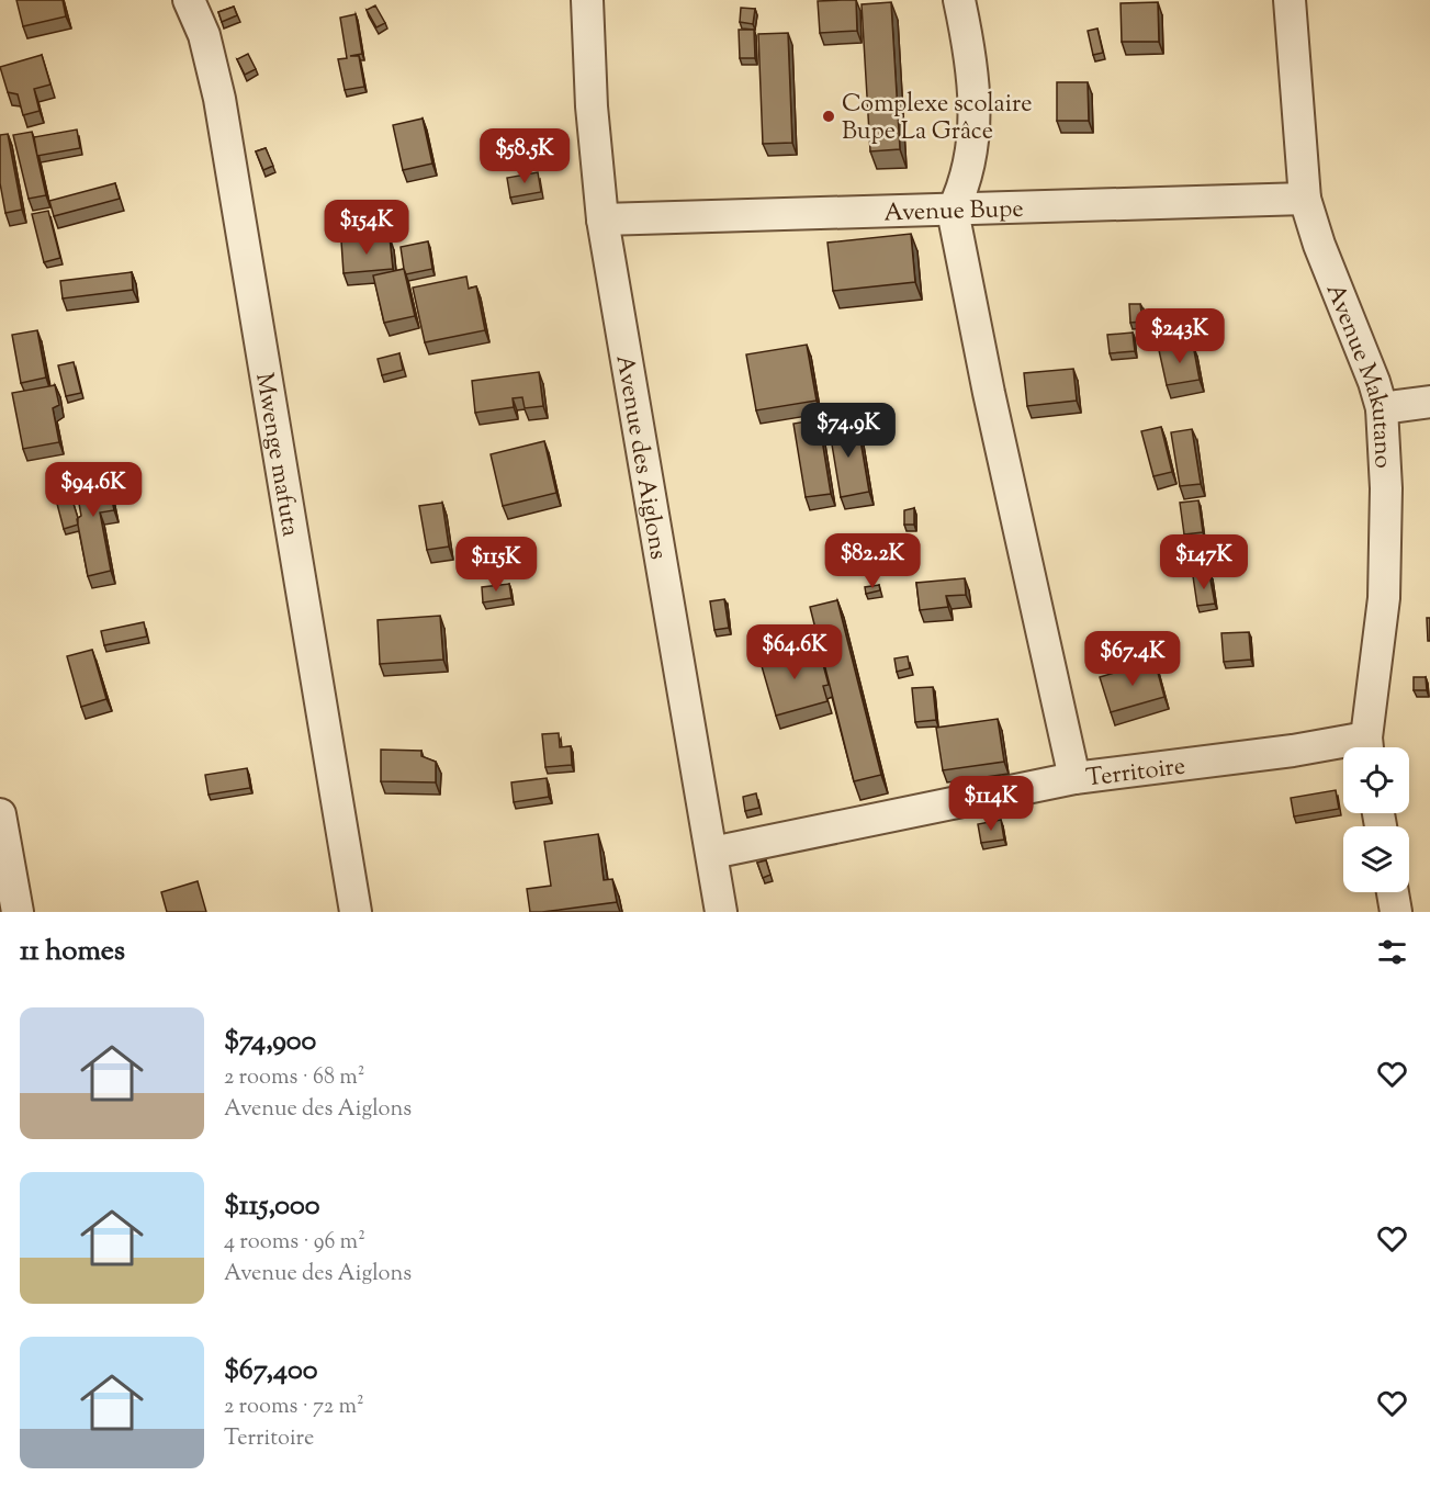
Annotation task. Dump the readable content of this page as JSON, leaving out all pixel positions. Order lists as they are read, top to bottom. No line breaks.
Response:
{"streets":{"street":["Avenue Bupe","Avenue Makutano","Mwenge mafuta","Avenue des Aiglons","Territoire"]},"crossings":[["Avenue Bupe","Avenue Makutano"],["Avenue Bupe","Avenue des Aiglons"],["Avenue des Aiglons","Territoire"]],"places":["Complexe scolaire Bupe La Grâce"],"page":{"price":["$58.5K","$154K","$243K","$74.9K","$94.6K","$82.2K","$147K","$115K","$64.6K","$67.4K","$114K"],"heading":"11 homes","list":[{"name":"$74,900","note":"2 rooms · 68 m² · Avenue des Aiglons"},{"name":"$115,000","note":"4 rooms · 96 m² · Avenue des Aiglons"},{"name":"$67,400","note":"2 rooms · 72 m² · Territoire"}]}}
